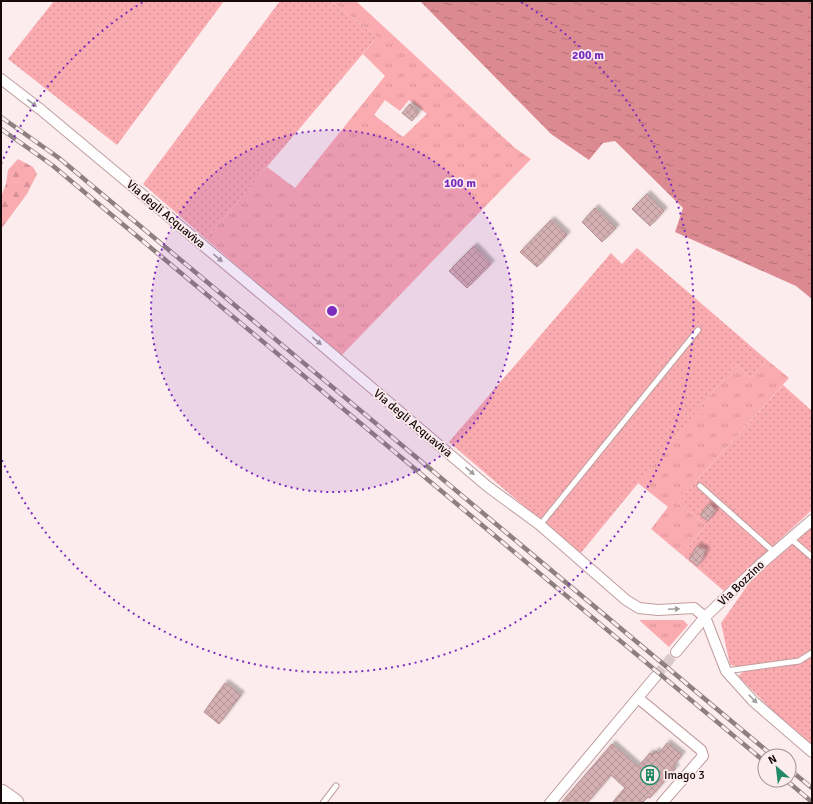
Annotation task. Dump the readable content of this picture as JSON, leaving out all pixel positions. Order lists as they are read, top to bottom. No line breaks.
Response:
{"streets":{"street":["Via degli Acquaviva","Via Bozzino"]},"crossings":[["Via degli Acquaviva","Via Bozzino"]],"one_way":["Via degli Acquaviva"],"places":{"building":["Imago 3"]},"north":"top left","rings":["200 m","100 m"]}
